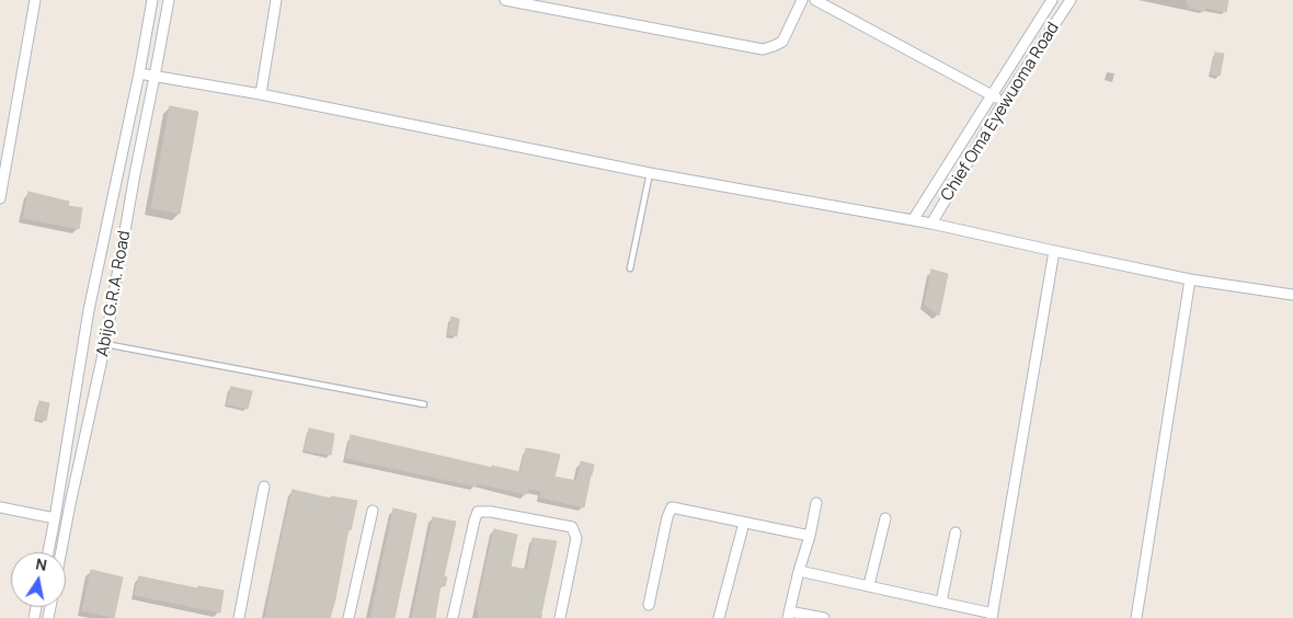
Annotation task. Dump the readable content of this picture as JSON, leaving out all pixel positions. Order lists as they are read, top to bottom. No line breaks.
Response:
{"streets":{"street":["Chief Oma Eyewuoma Road","Abijo G.R.A. Road"]},"north":"top"}
